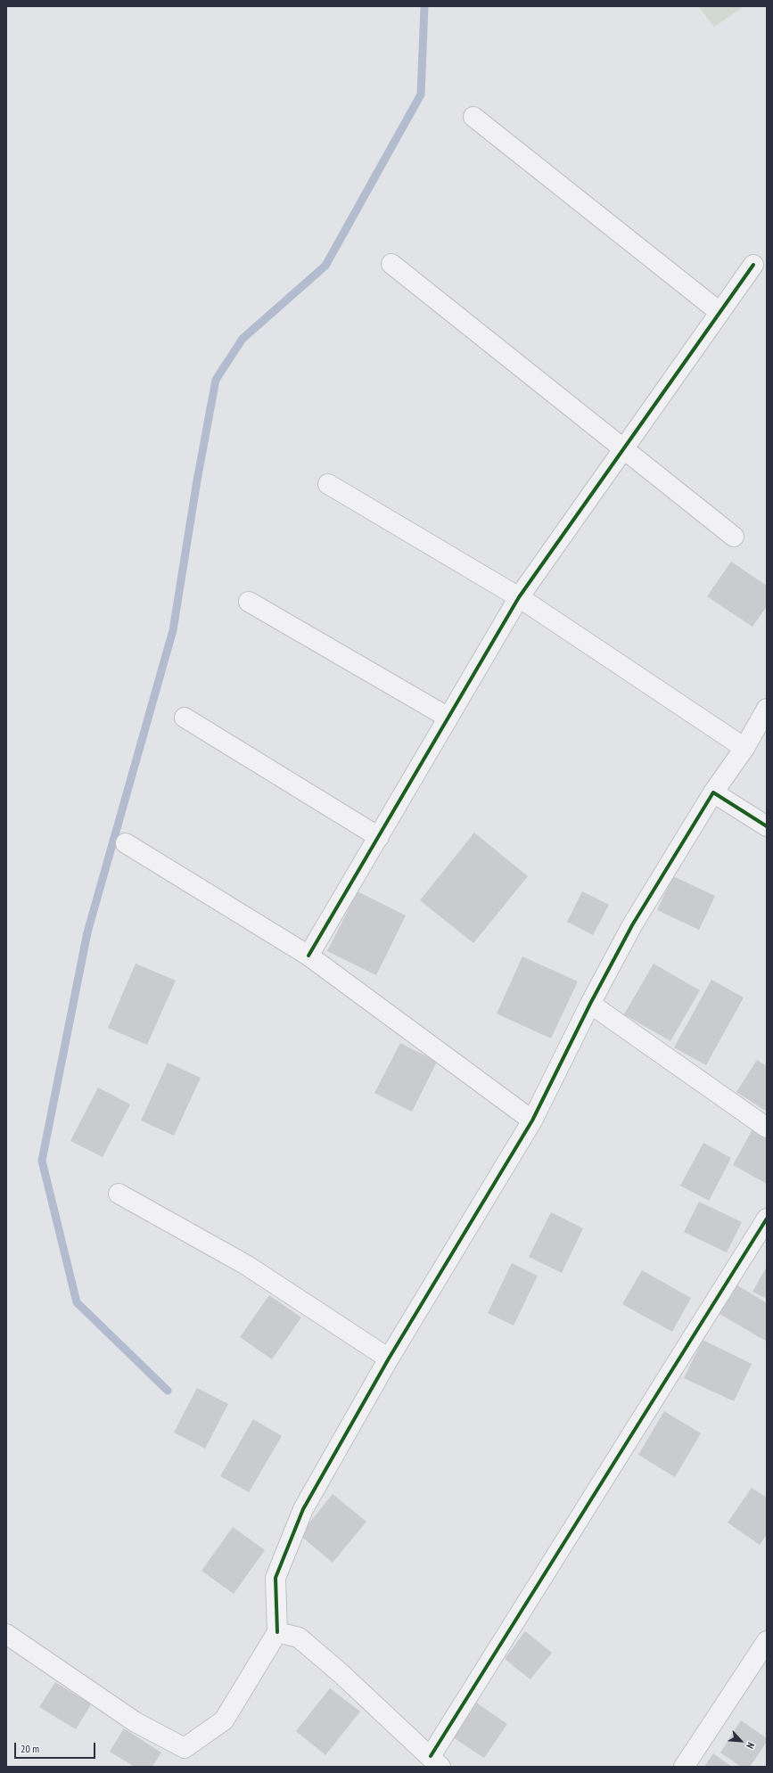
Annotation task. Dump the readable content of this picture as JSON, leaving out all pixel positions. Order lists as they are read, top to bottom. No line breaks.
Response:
{"scale_bar":"20 m","north":"bottom right"}
